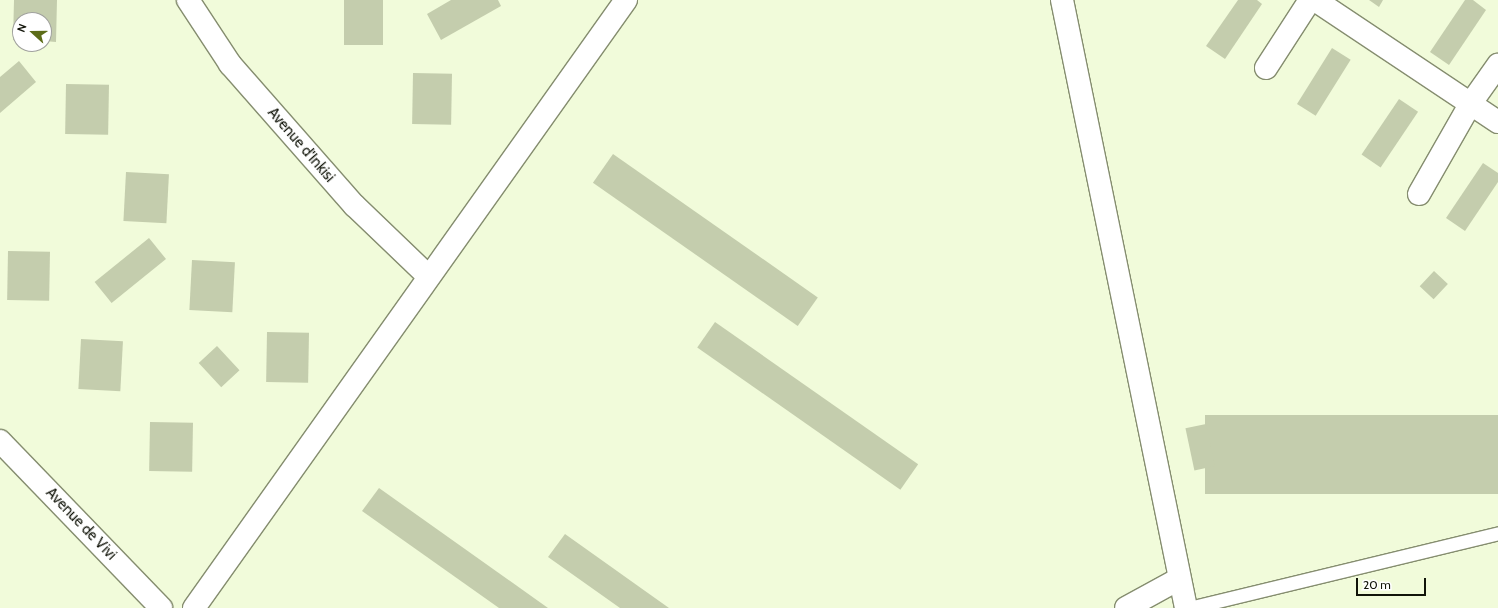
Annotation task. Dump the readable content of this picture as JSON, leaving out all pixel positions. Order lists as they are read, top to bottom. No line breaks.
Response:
{"streets":{"street":["Avenue d'Inkisi","Avenue de Vivi"]},"scale_bar":"20 m","north":"left"}
